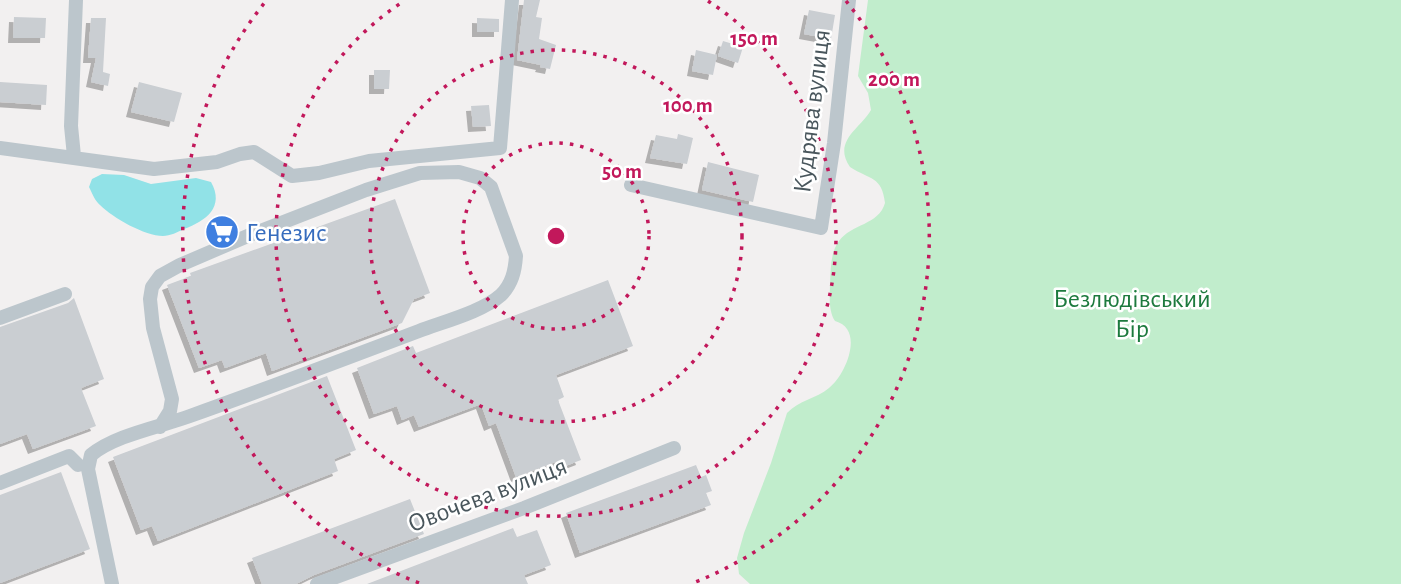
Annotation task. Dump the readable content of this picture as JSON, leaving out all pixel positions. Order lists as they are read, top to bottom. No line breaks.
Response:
{"streets":{"street":["Кудрява вулиця","Овочева вулиця"]},"parks":["Безлюдівський Бір"],"places":{"supermarket":["Генезис"]},"rings":["150 m","200 m","100 m","50 m"]}
